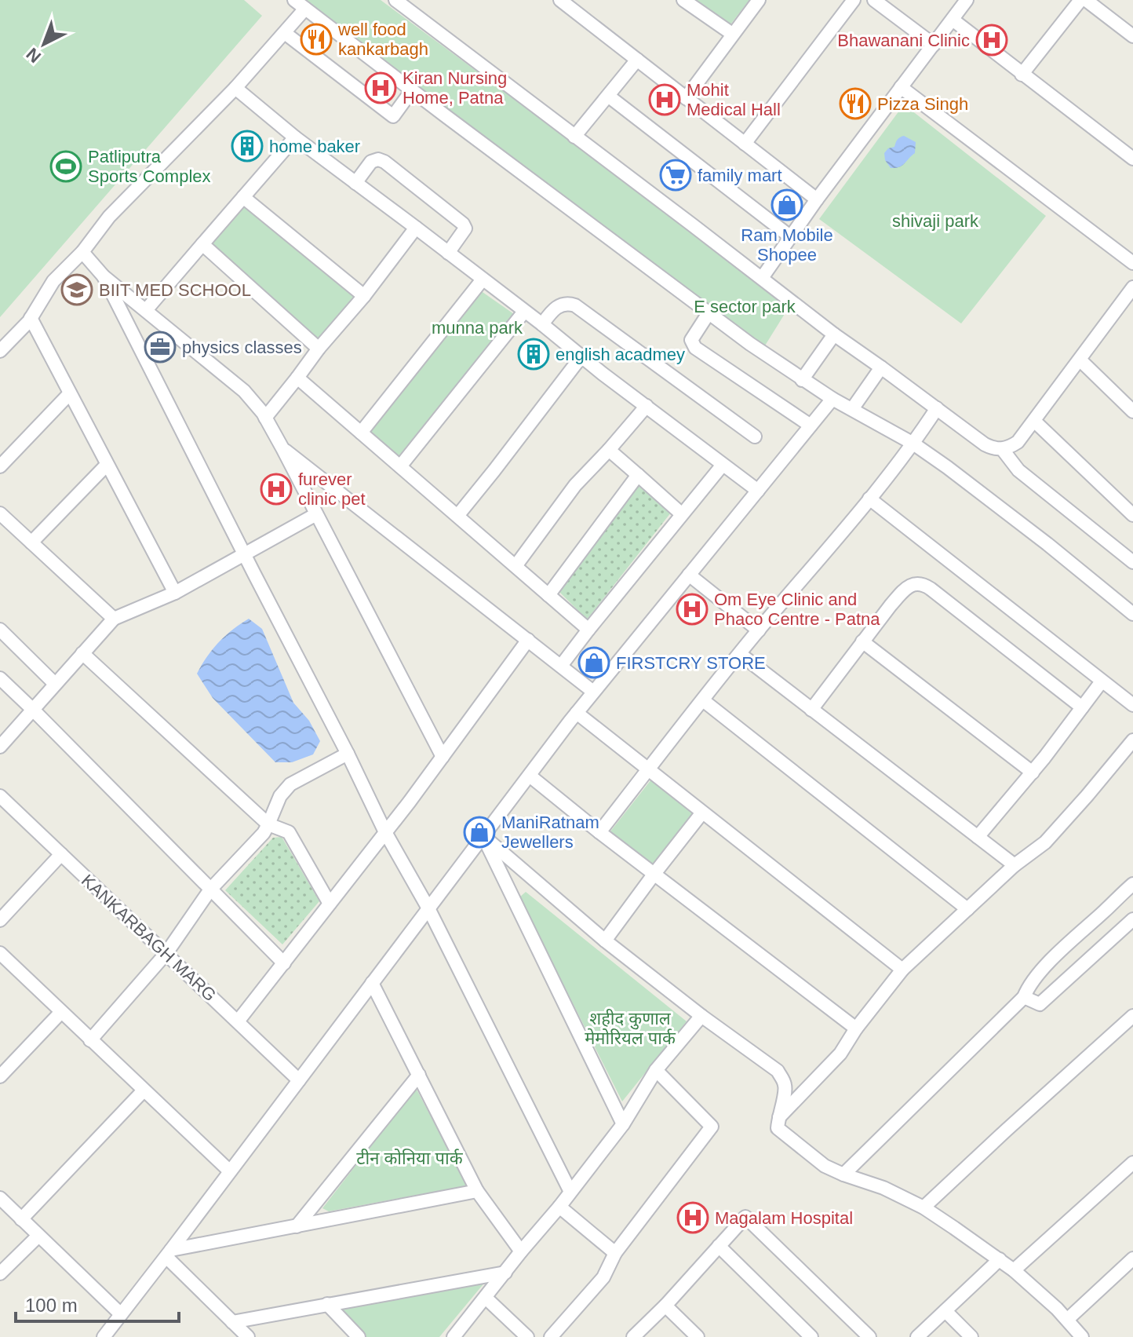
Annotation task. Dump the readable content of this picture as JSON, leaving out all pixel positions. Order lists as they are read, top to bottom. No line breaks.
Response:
{"streets":{"street":["KANKARBAGH MARG"]},"parks":["shivaji park","E sector park","munna park","शहीद कुणाल मेमोरियल पार्क","टीन कोनिया पार्क"],"places":{"restaurant":["well food kankarbagh","Pizza Singh"],"hospital":["Bhawanani Clinic","Kiran Nursing Home, Patna","Mohit Medical Hall","furever clinic pet","Om Eye Clinic and Phaco Centre - Patna","Magalam Hospital"],"building":["home baker","english acadmey"],"sports":["Patliputra Sports Complex"],"supermarket":["family mart"],"shop":["Ram Mobile Shopee","FIRSTCRY STORE","ManiRatnam Jewellers"],"school or university":["BIIT MED SCHOOL"],"office":["physics classes"]},"scale_bar":"100 m","north":"bottom left"}
